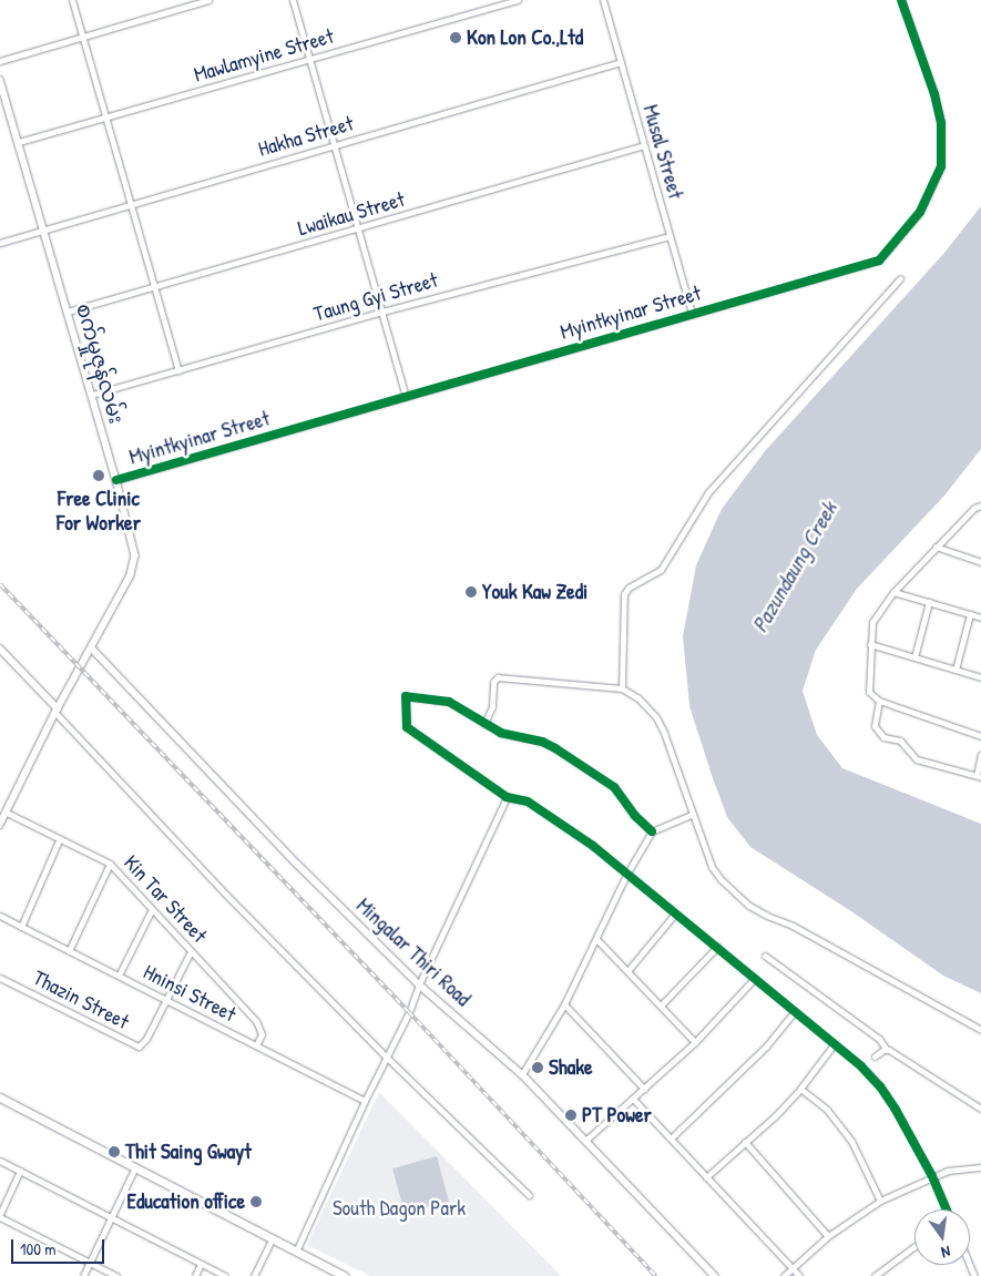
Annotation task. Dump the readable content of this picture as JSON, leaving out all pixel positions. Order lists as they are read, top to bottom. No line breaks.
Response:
{"streets":{"street":["Mawlamyine Street","Hakha Street","Musal Street","Lwaikau Street","Taung Gyi Street","Myintkyinar Street","စက်မှုဇုန်လမ်း","Kin Tar Street","Mingalar Thiri Road","Hninsi Street","Thazin Street"]},"crossings":[["Mawlamyine Street","စက်မှုဇုန်လမ်း"],["Hakha Street","Musal Street"],["Hakha Street","စက်မှုဇုန်လမ်း"],["Musal Street","Lwaikau Street"],["Musal Street","Taung Gyi Street"],["Musal Street","Myintkyinar Street"],["Lwaikau Street","စက်မှုဇုန်လမ်း"],["Taung Gyi Street","စက်မှုဇုန်လမ်း"],["Myintkyinar Street","စက်မှုဇုန်လမ်း"],["စက်မှုဇုန်လမ်း","Kin Tar Street"],["စက်မှုဇုန်လမ်း","Mingalar Thiri Road"],["Kin Tar Street","Hninsi Street"],["Kin Tar Street","Thazin Street"],["Hninsi Street","Thazin Street"]],"water":["Pazundaung Creek"],"parks":["South Dagon Park"],"places":["Kon Lon Co.,Ltd","Free Clinic For Worker","Youk Kaw Zedi","Shake","PT Power","Thit Saing Gwayt","Education office"],"scale_bar":"100 m","north":"bottom"}
